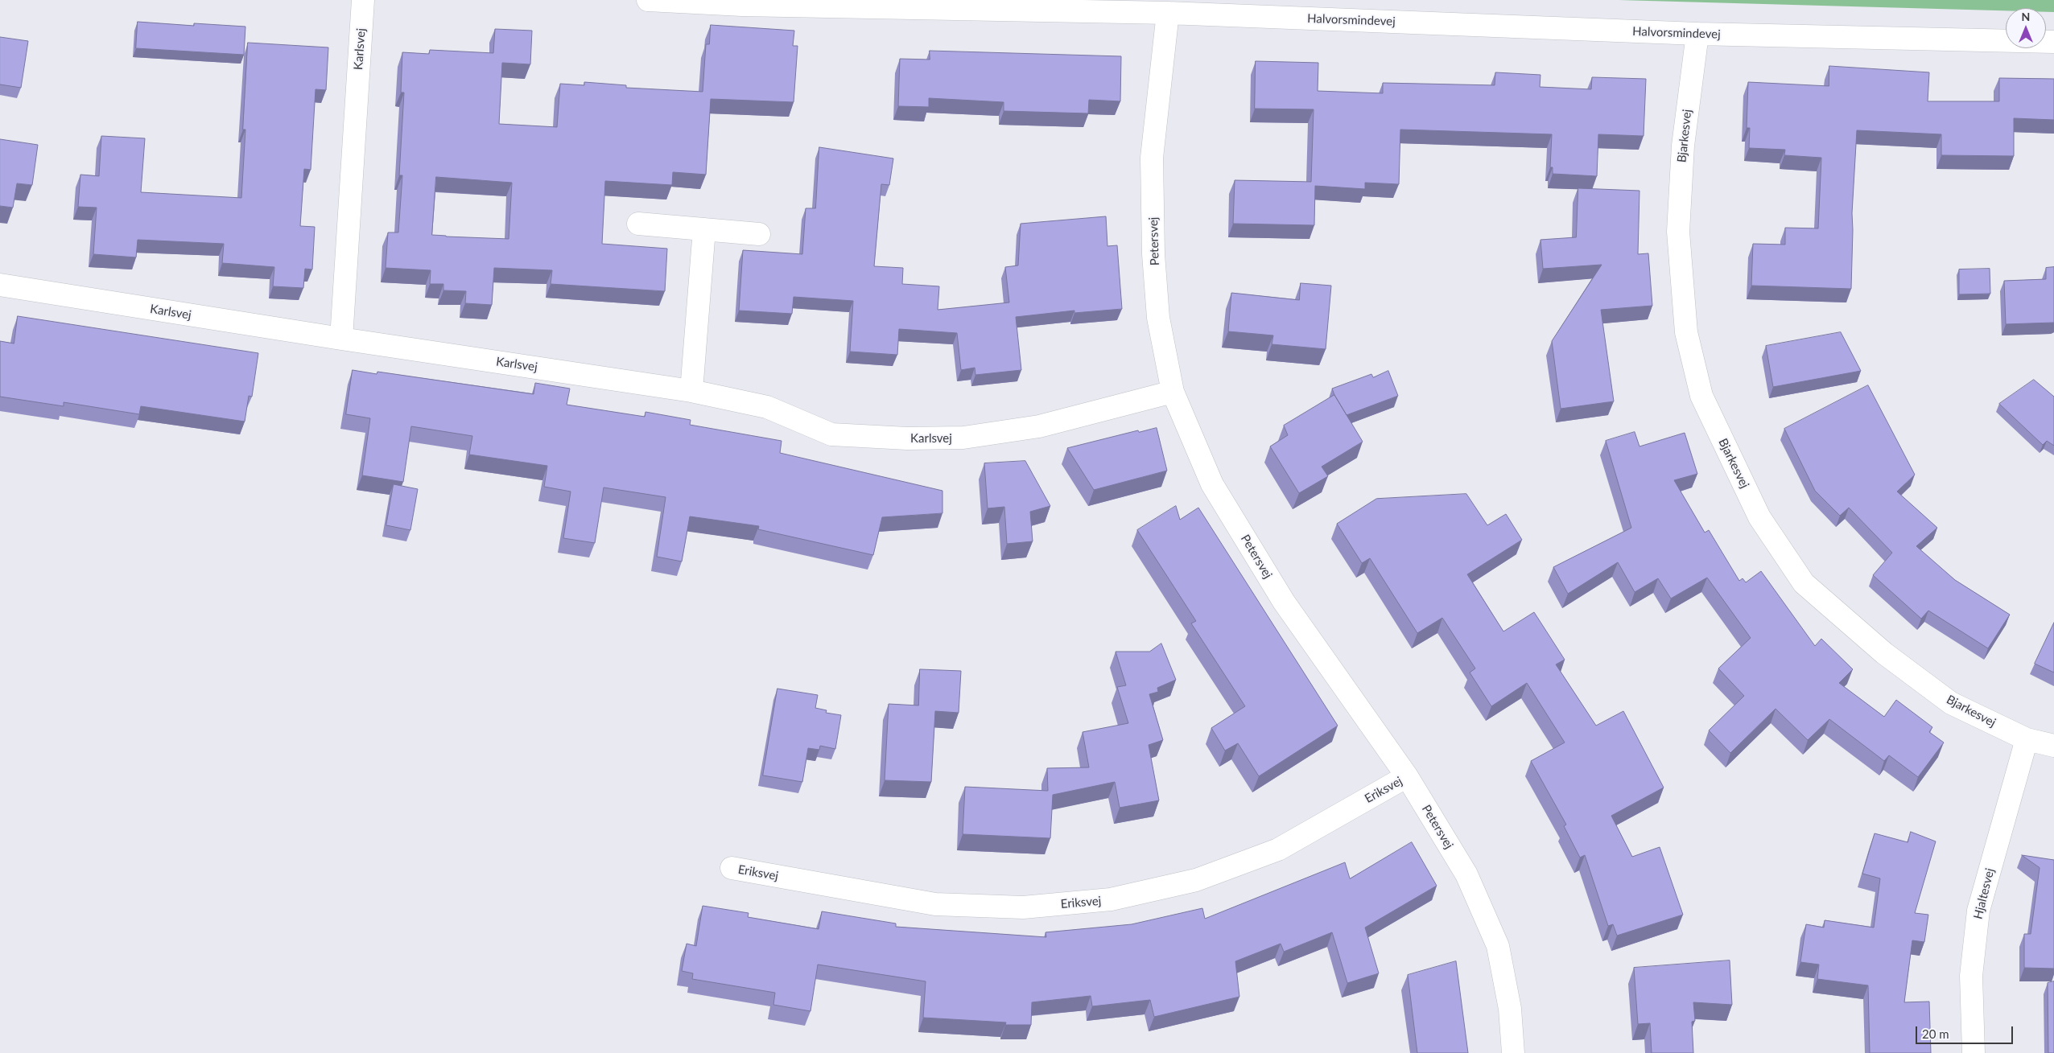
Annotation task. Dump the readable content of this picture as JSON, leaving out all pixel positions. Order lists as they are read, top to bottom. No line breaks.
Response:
{"streets":{"street":["Halvorsmindevej","Karlsvej","Bjarkesvej","Petersvej","Eriksvej","Hjaltesvej"]},"crossings":[["Halvorsmindevej","Bjarkesvej"],["Halvorsmindevej","Petersvej"],["Karlsvej","Petersvej"],["Bjarkesvej","Hjaltesvej"],["Petersvej","Eriksvej"]],"scale_bar":"20 m","north":"top"}
